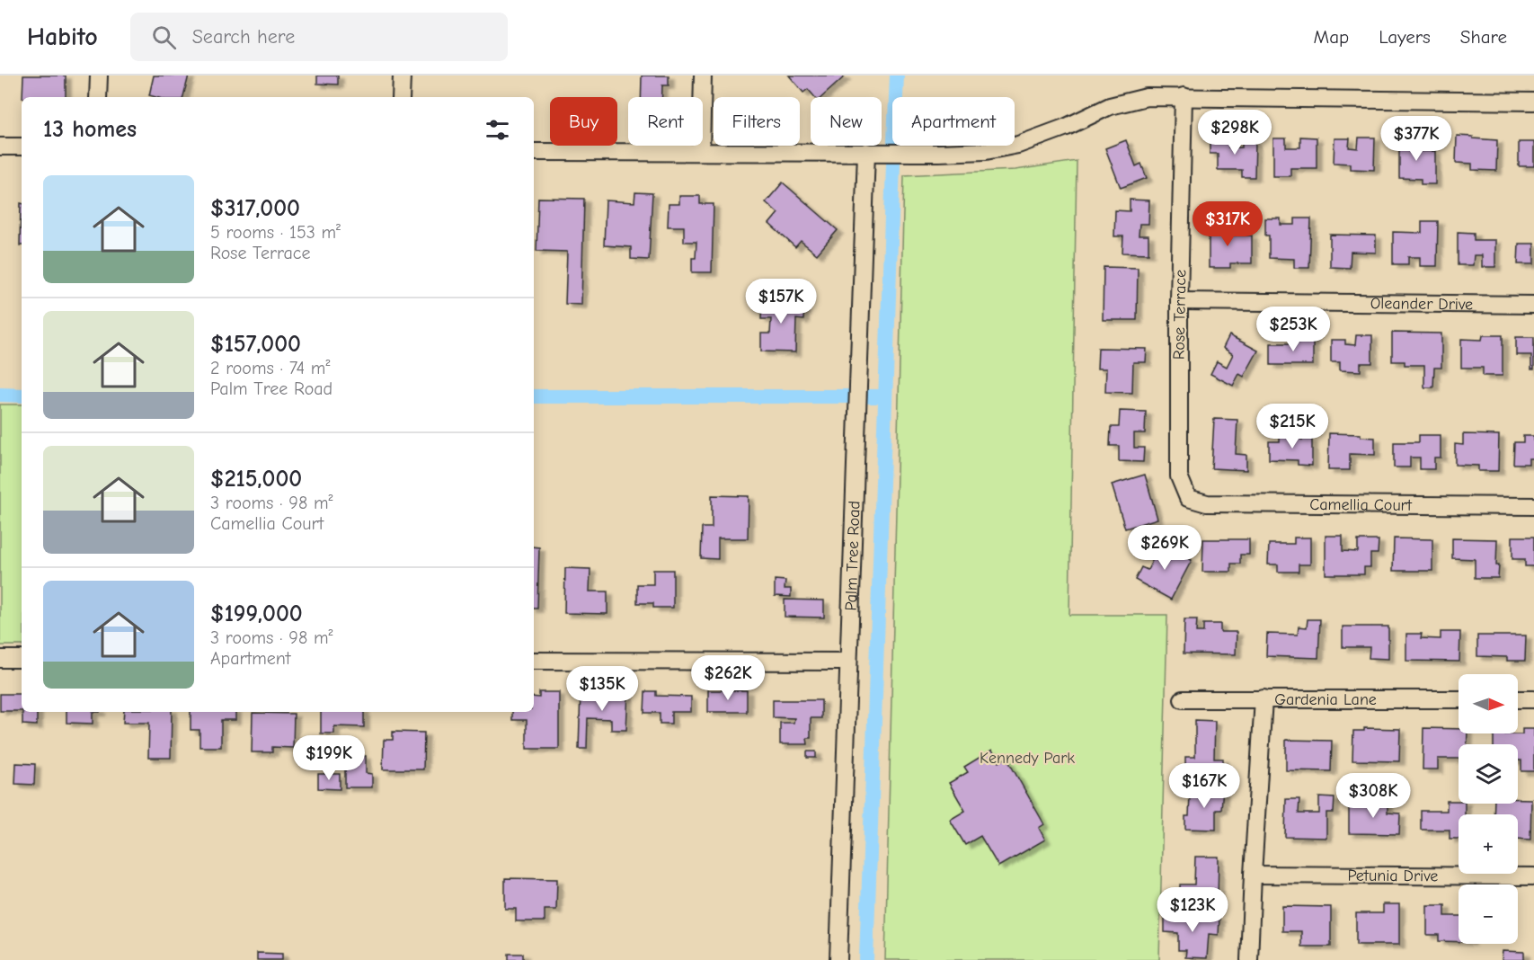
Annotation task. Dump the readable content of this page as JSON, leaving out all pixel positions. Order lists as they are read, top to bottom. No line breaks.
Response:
{"streets":{"street":["Oleander Drive","Rose Terrace","Camellia Court","Palm Tree Road","Gardenia Lane","Petunia Drive"]},"crossings":[["Oleander Drive","Rose Terrace"],["Rose Terrace","Camellia Court"]],"parks":["Kennedy Park"],"north":"right","page":{"header":"Habito","search":"Search here","nav":["Map","Layers","Share"],"chip":["Buy","Rent","Filters","New","Apartment"],"heading":"13 homes","price":["$298K","$377K","$317K","$157K","$253K","$215K","$269K","$262K","$135K","$199K","$167K","$308K","$123K"],"list":[{"name":"$317,000","note":"5 rooms · 153 m² · Rose Terrace"},{"name":"$157,000","note":"2 rooms · 74 m² · Palm Tree Road"},{"name":"$215,000","note":"3 rooms · 98 m² · Camellia Court"},{"name":"$199,000","note":"3 rooms · 98 m² · Apartment"}],"map_buttons":["+","−"]}}
